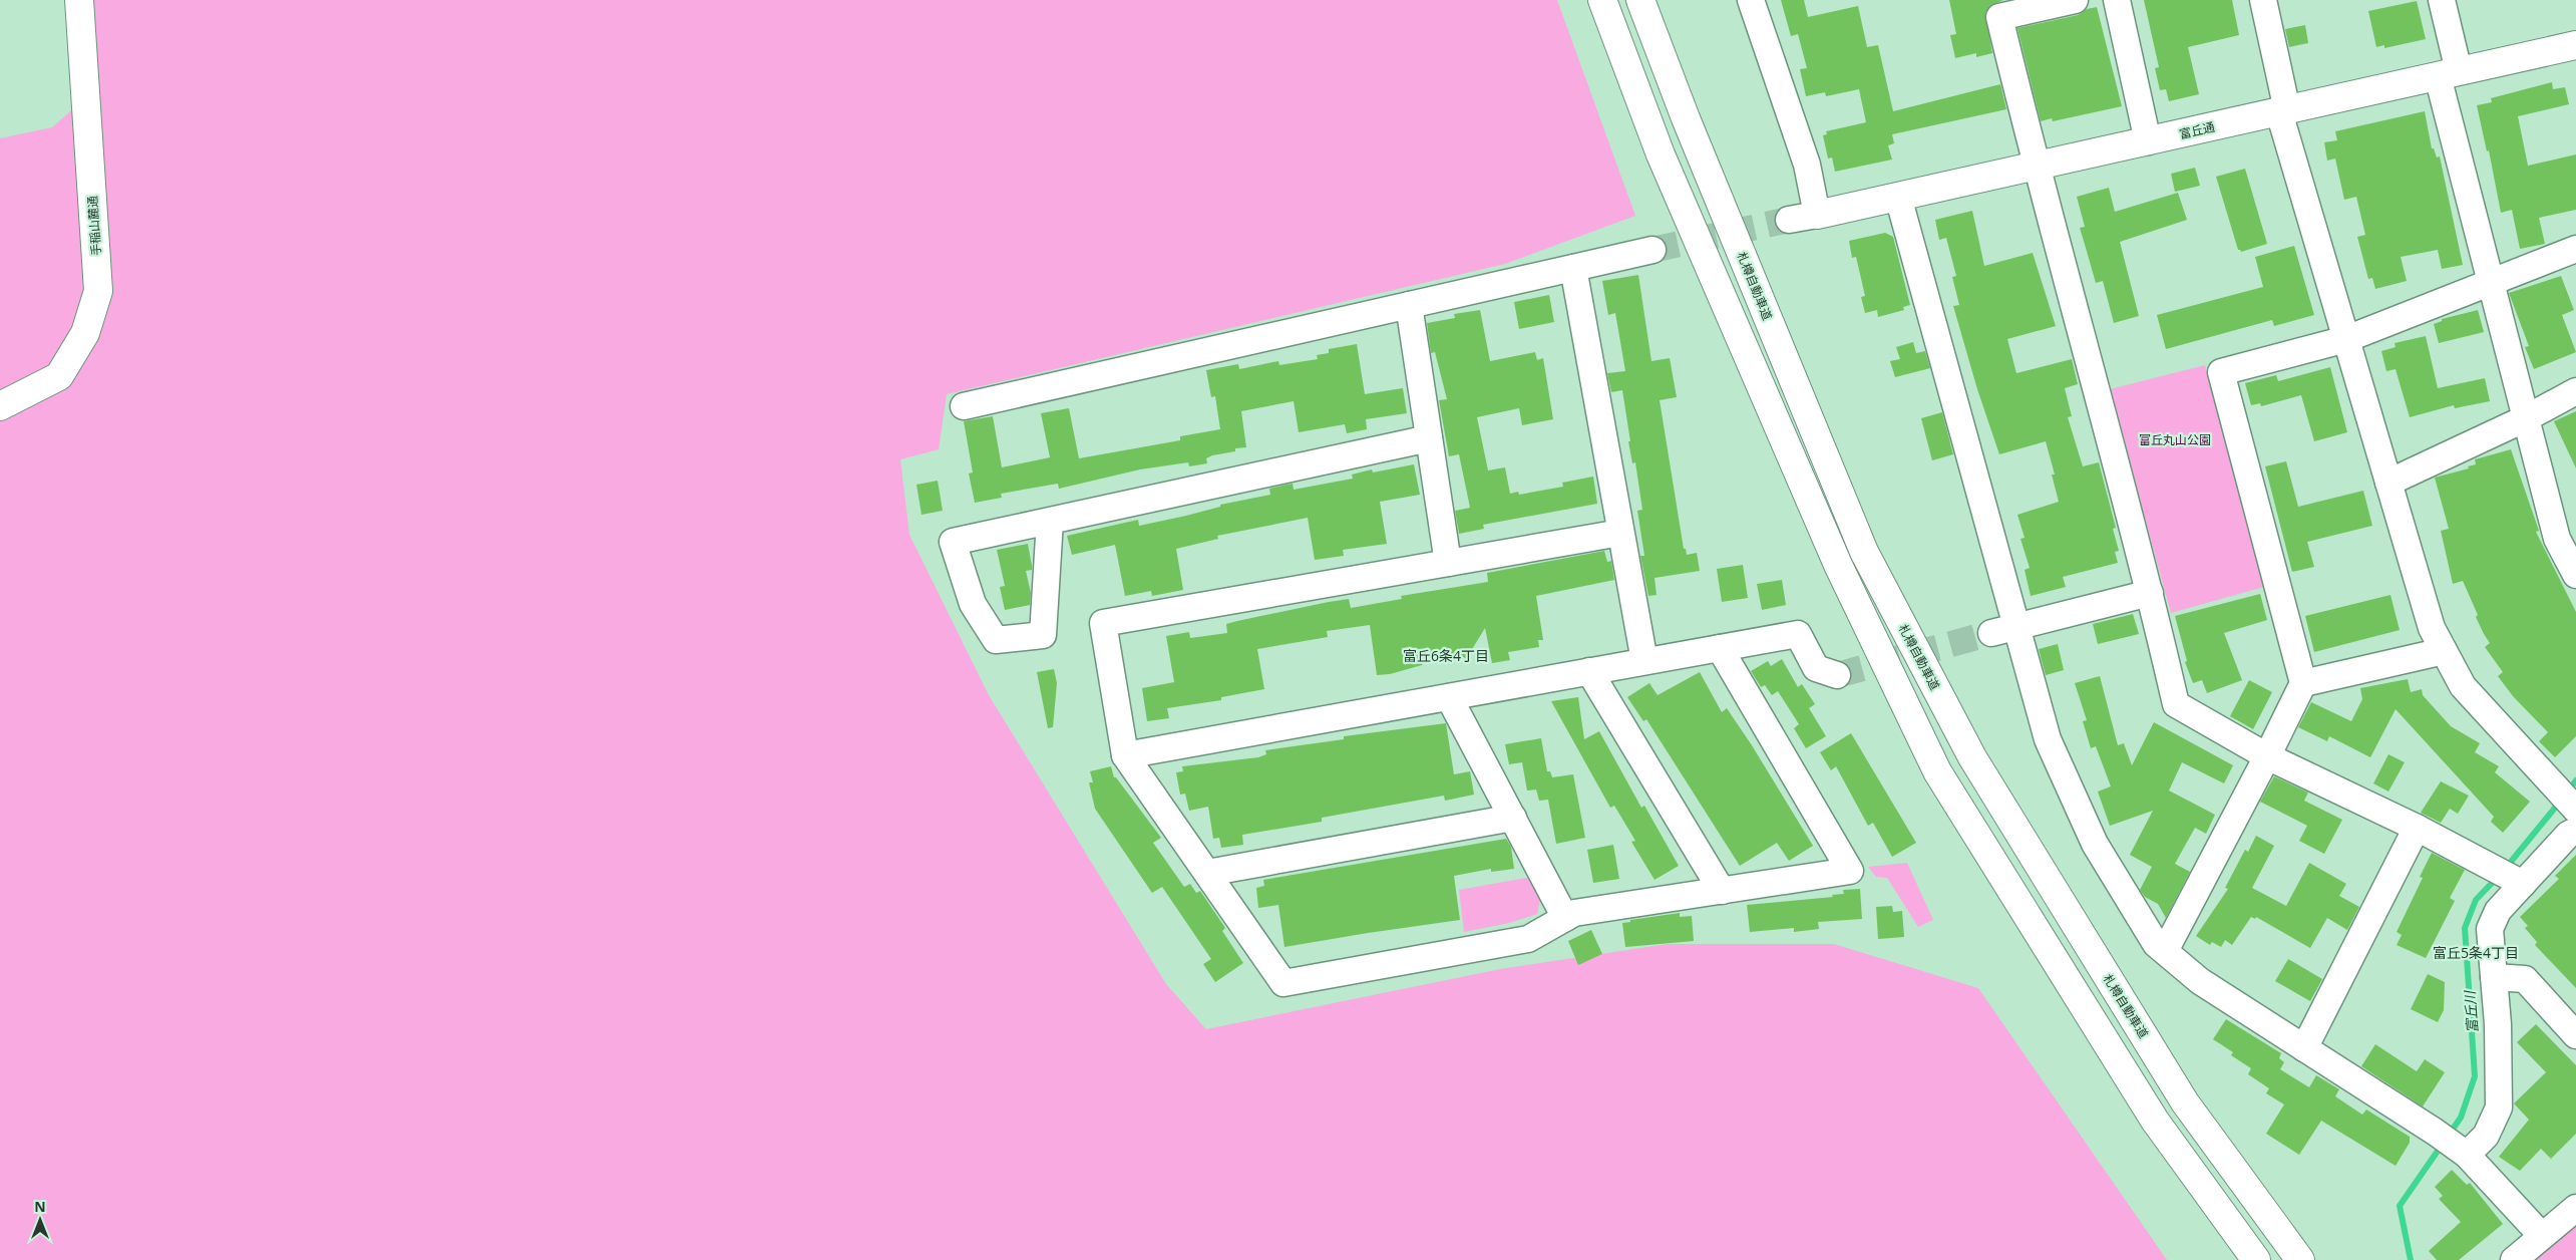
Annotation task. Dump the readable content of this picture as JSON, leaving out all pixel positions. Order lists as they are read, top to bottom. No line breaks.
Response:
{"streets":{"main road":["富丘通","手稲山麓通","札樽自動車道"]},"districts":["富丘6条4丁目","富丘5条4丁目"],"water":["富丘川"],"parks":["富丘丸山公園"],"north":"top"}
